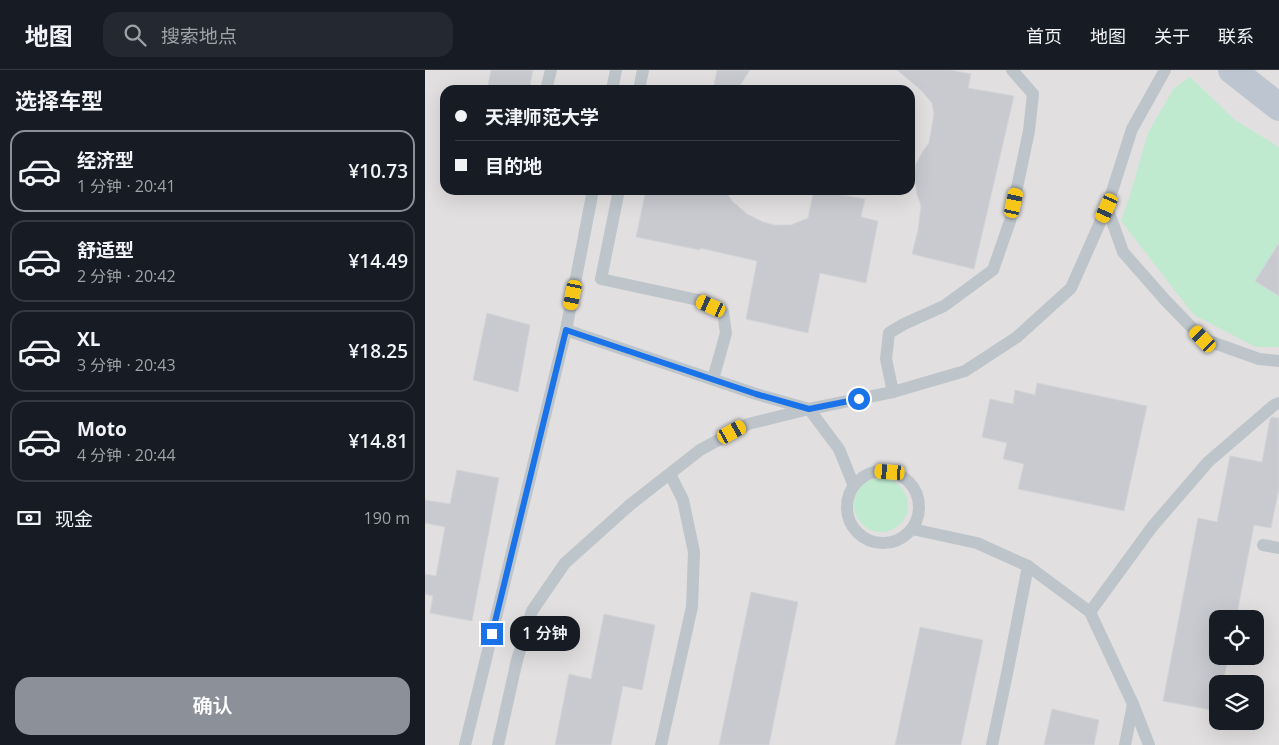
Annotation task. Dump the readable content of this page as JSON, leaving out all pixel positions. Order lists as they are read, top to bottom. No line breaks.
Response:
{"page":{"header":"地图","search":"搜索地点","nav":["首页","地图","关于","联系"],"heading":"选择车型","banner":["天津师范大学","目的地"],"list":[{"name":"经济型","note":"1 分钟 · 20:41","value":"¥10.73"},{"name":"舒适型","note":"2 分钟 · 20:42","value":"¥14.49"},{"name":"XL","note":"3 分钟 · 20:43","value":"¥18.25"},{"name":"Moto","note":"4 分钟 · 20:44","value":"¥14.81"}],"pay":["现金","190 m"],"bubble":"1 分钟","buttons":"确认"}}
